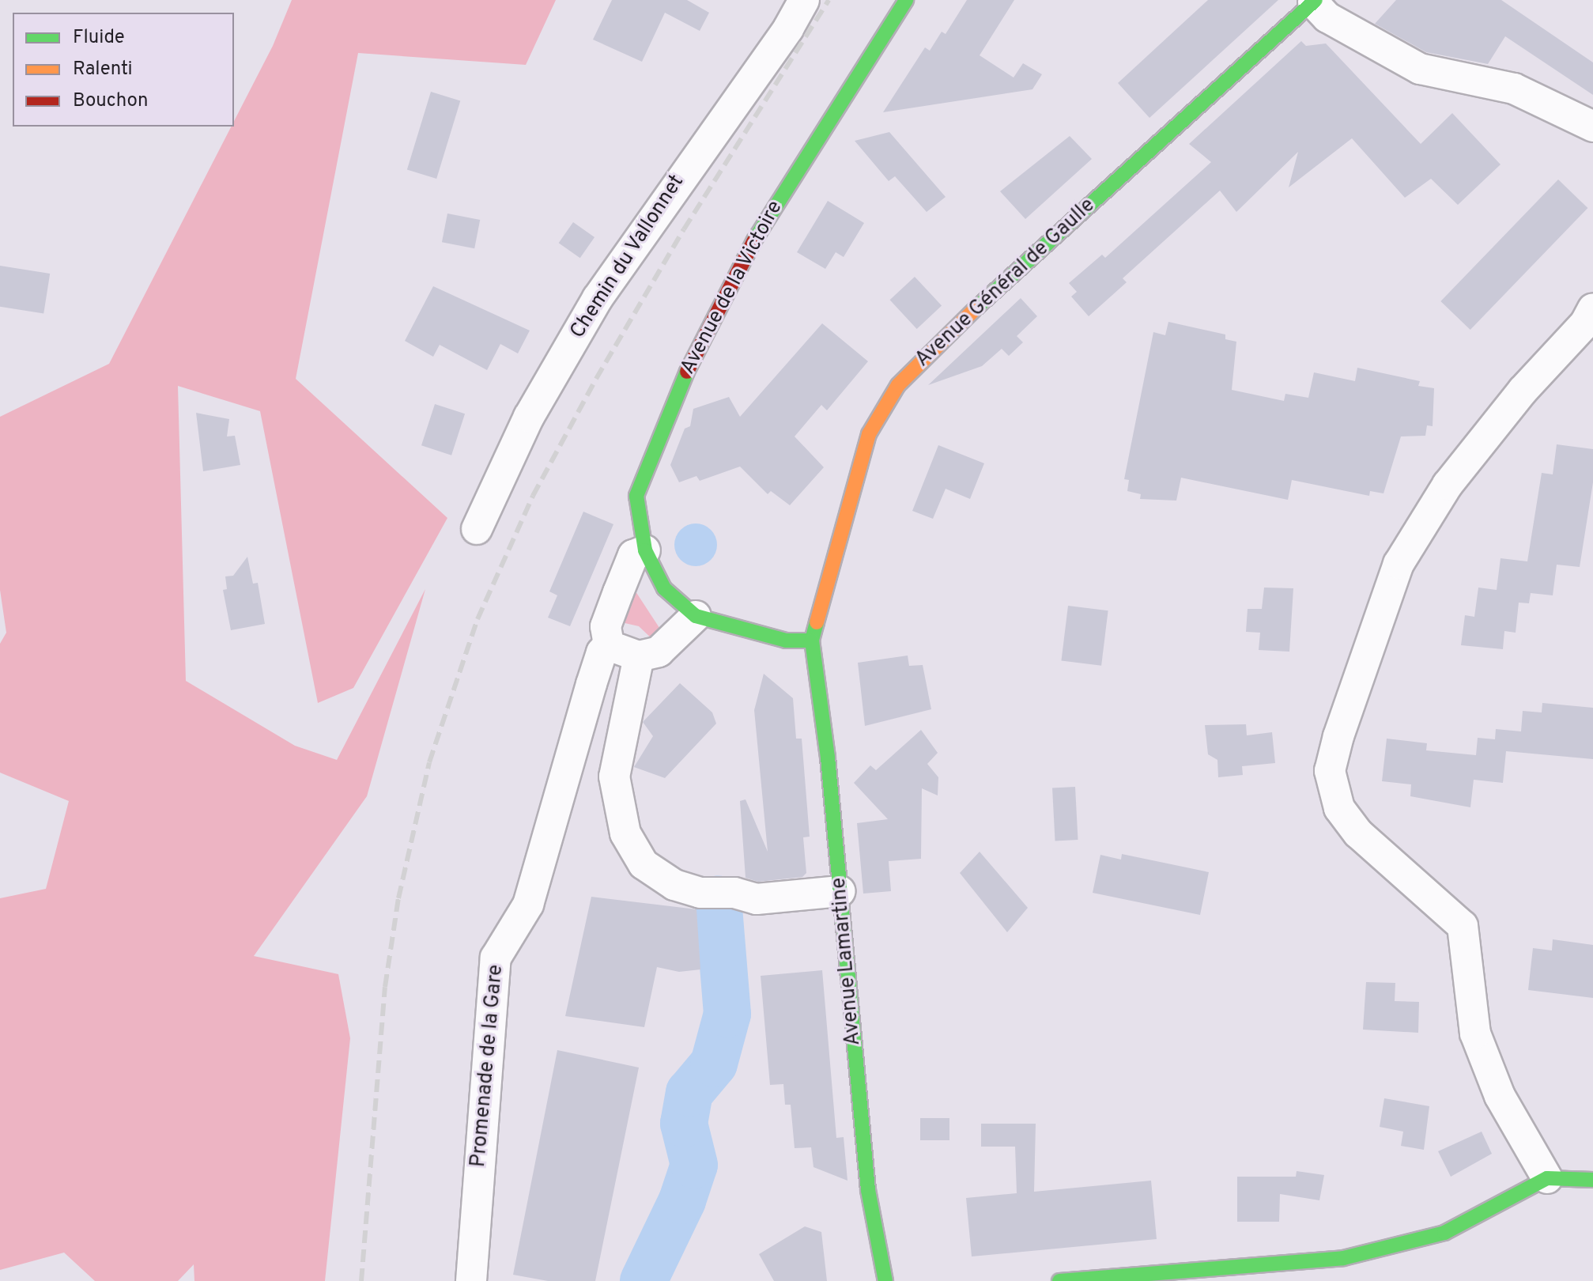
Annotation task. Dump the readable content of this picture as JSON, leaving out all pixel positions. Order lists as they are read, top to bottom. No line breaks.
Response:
{"streets":{"street":["Chemin du Vallonnet","Avenue Général de Gaulle","Avenue de la Victoire","Avenue Lamartine","Promenade de la Gare"]},"crossings":[["Avenue Général de Gaulle","Avenue de la Victoire"],["Avenue Général de Gaulle","Avenue Lamartine"],["Avenue de la Victoire","Avenue Lamartine"]],"legend":["Fluide","Ralenti","Bouchon"]}
